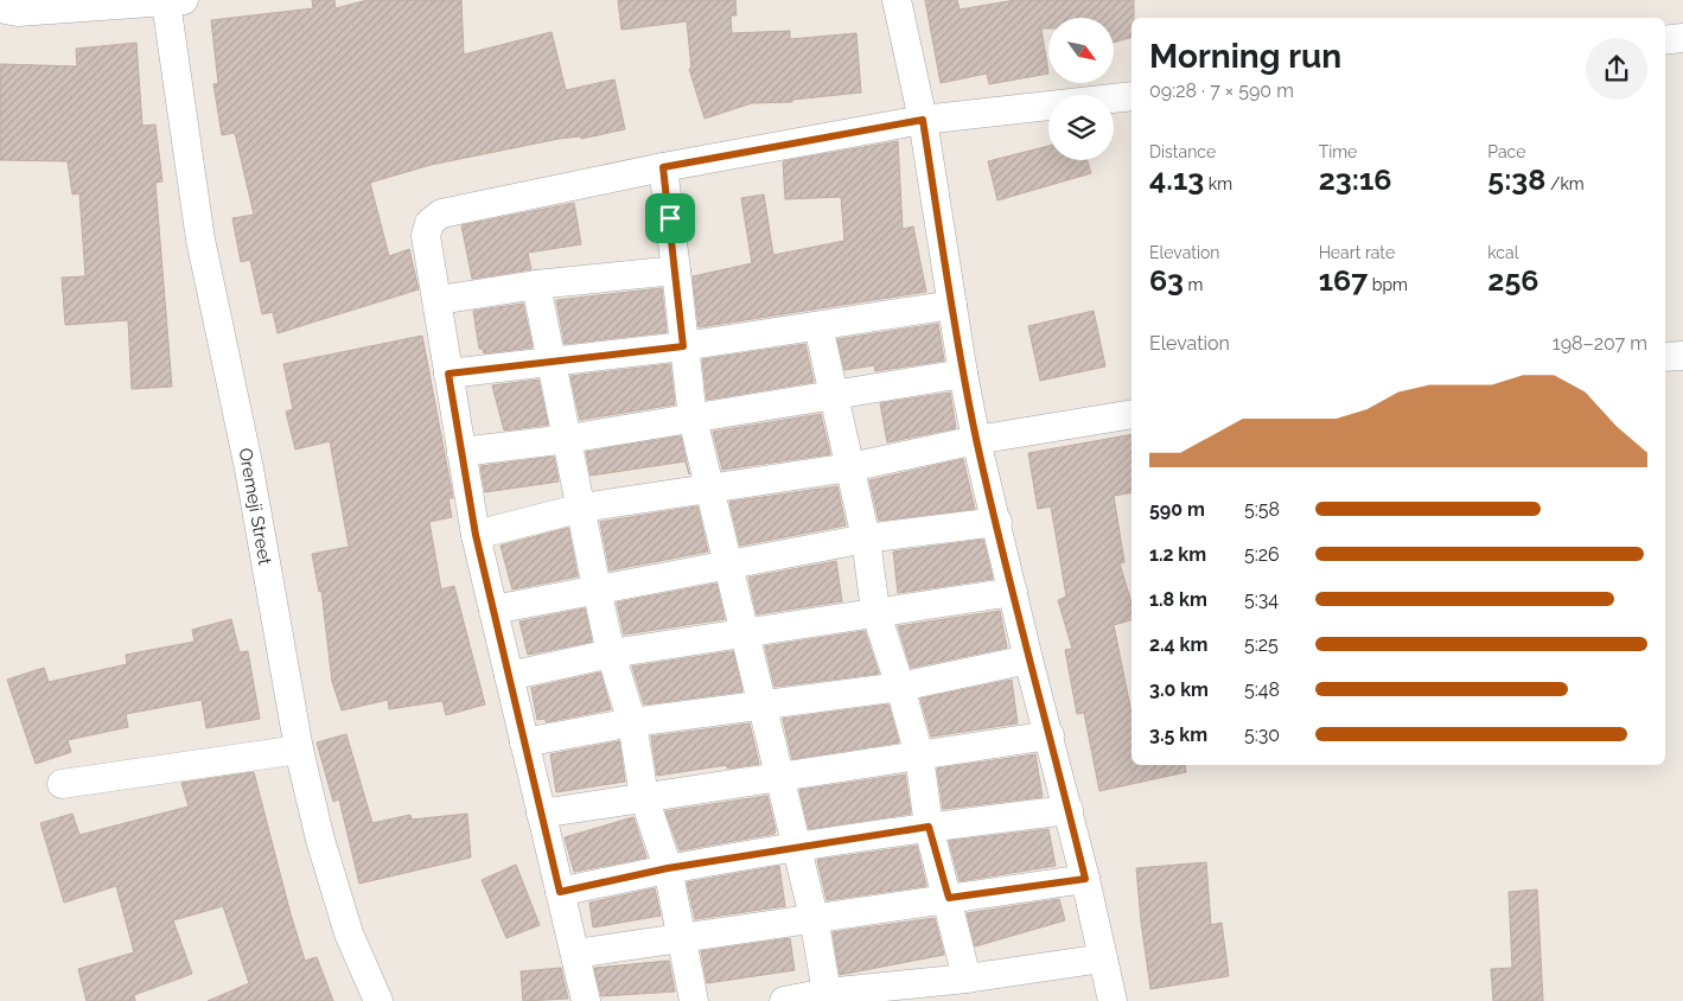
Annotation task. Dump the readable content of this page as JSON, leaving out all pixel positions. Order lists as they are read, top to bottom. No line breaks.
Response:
{"streets":{"street":["Oremeji Street"]},"north":"bottom right","page":{"heading":["Morning run","09:28 · 7 × 590 m"],"stats":[["Distance","4.13 km"],["Time","23:16"],["Pace","5:38 /km"],["Elevation","63 m"],["Heart rate","167 bpm"],["kcal","256"]],"chart":["Elevation","198–207 m"],"list":[{"name":"590 m","note":"5:58"},{"name":"1.2 km","note":"5:26"},{"name":"1.8 km","note":"5:34"},{"name":"2.4 km","note":"5:25"},{"name":"3.0 km","note":"5:48"},{"name":"3.5 km","note":"5:30"}]}}
